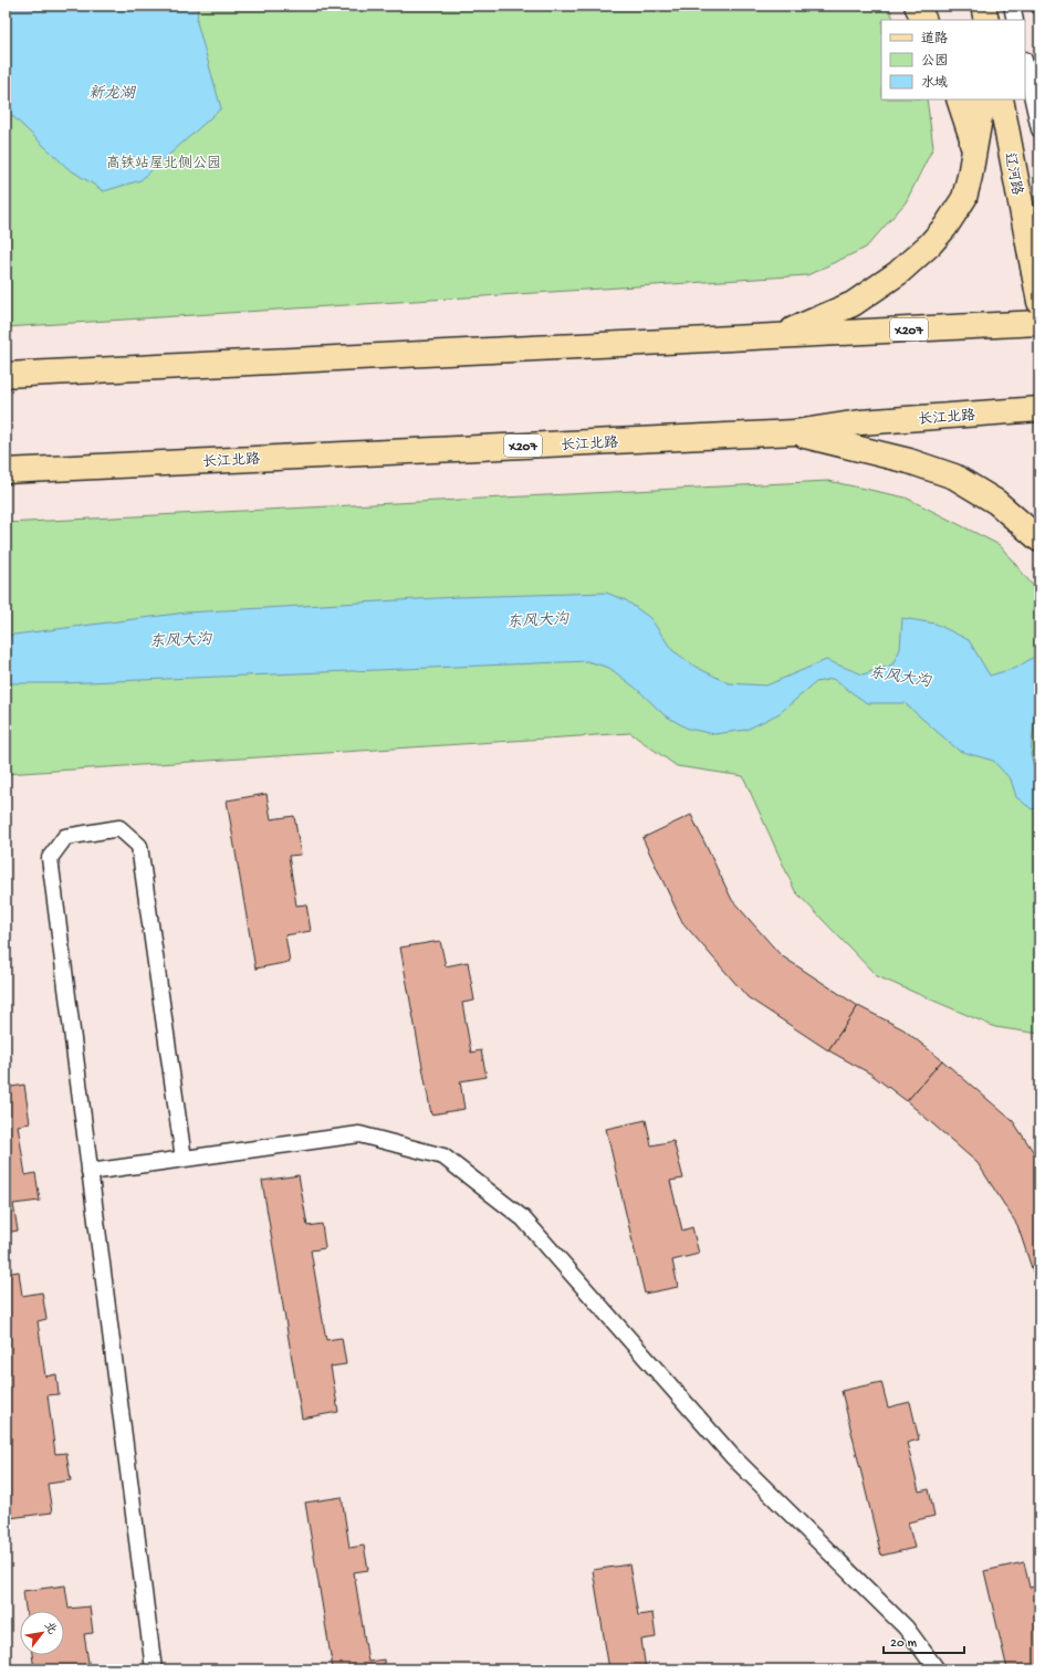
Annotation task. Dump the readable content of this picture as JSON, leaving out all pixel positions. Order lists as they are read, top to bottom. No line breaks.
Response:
{"streets":{"main road":["辽河路","X207","长江北路"]},"water":["新龙湖","东风大沟"],"parks":["高铁站屋北侧公园"],"legend":["道路","公园","水域"],"scale_bar":"20 m","north":"top right"}
